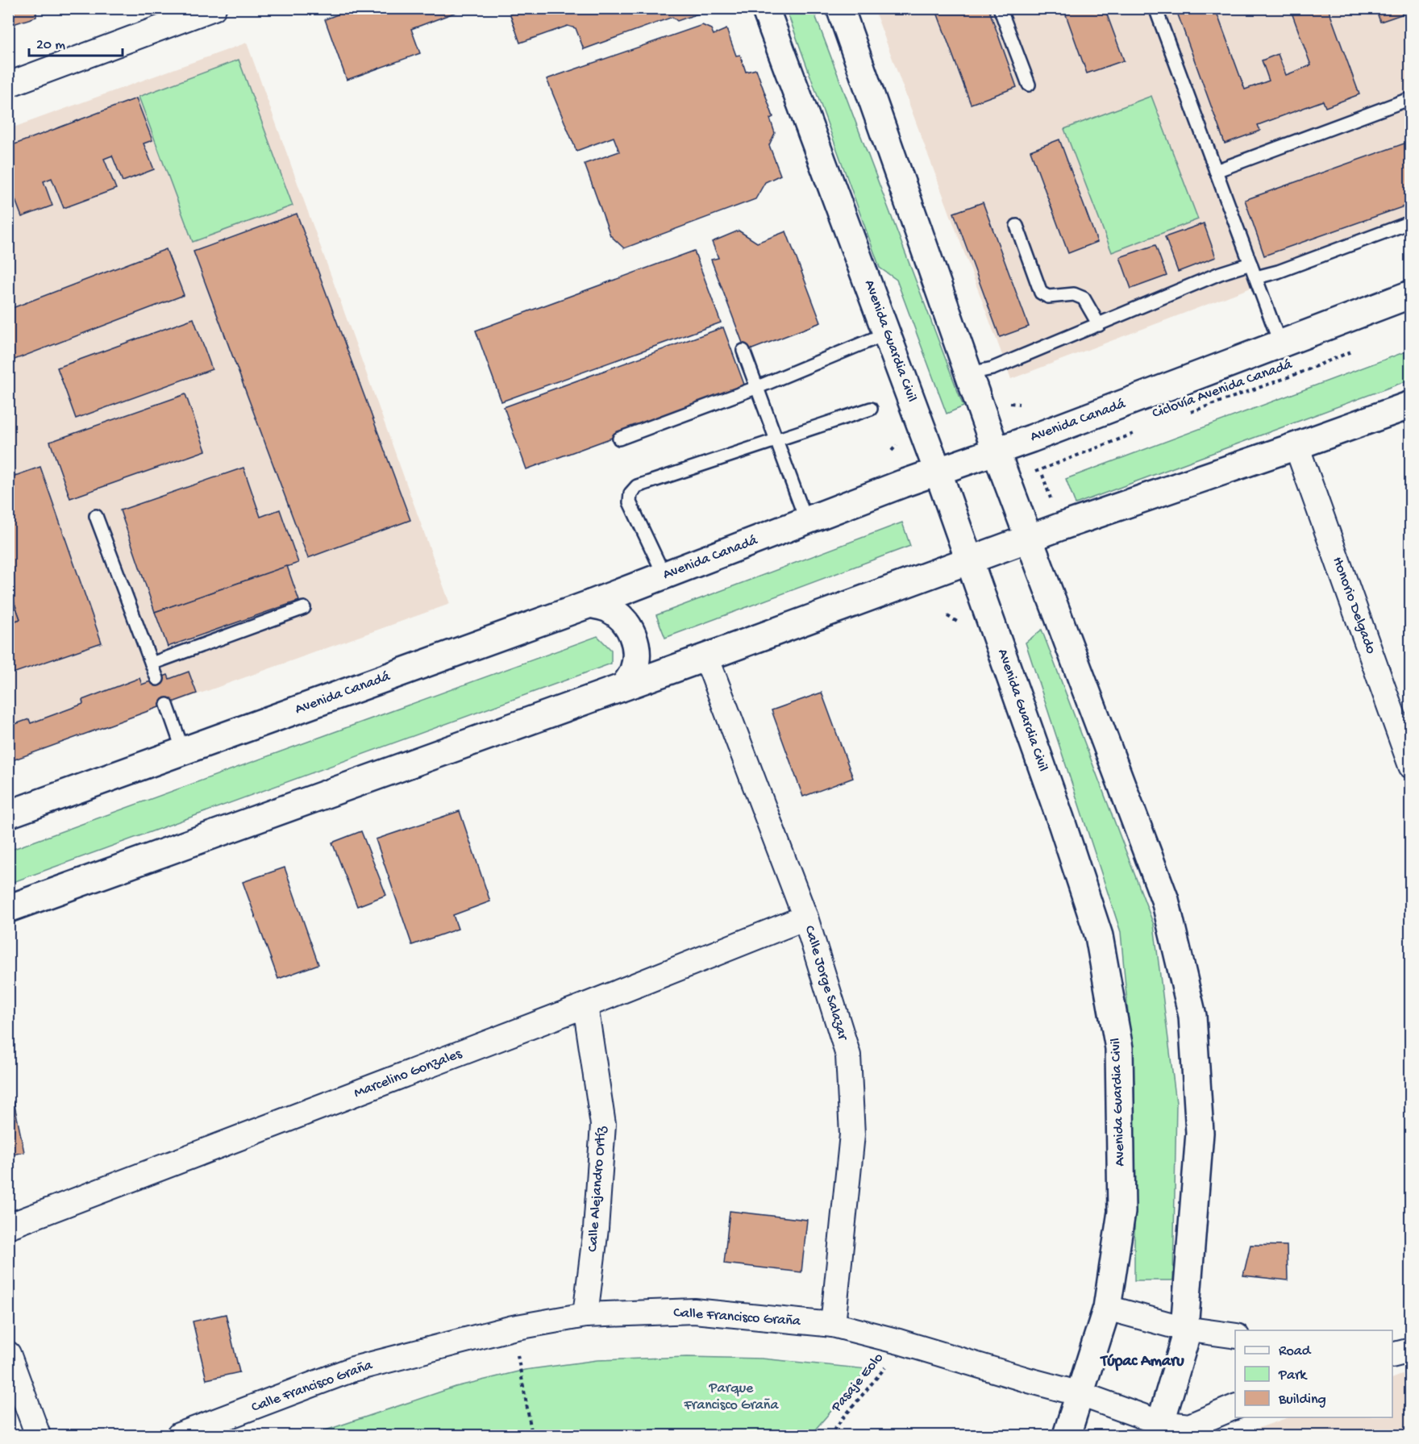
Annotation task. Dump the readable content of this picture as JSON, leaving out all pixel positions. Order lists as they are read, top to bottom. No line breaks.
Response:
{"streets":{"main road":["Avenida Guardia Civil","Avenida Canadá"],"street":["Honorio Delgado","Calle Jorge Salazar","Marcelino Gonzales","Calle Alejandro Ortíz","Calle Francisco Graña"],"path":["Ciclovía Avenida Canadá","Pasaje Eolo"]},"crossings":[["Avenida Guardia Civil","Avenida Canadá"],["Avenida Guardia Civil","Calle Francisco Graña"],["Calle Jorge Salazar","Marcelino Gonzales"],["Calle Jorge Salazar","Calle Francisco Graña"],["Marcelino Gonzales","Calle Alejandro Ortíz"],["Calle Alejandro Ortíz","Calle Francisco Graña"],["Calle Francisco Graña","Pasaje Eolo"]],"districts":["Túpac Amaru"],"parks":["Parque Francisco Graña"],"legend":["Road","Park","Building"],"scale_bar":"20 m"}
